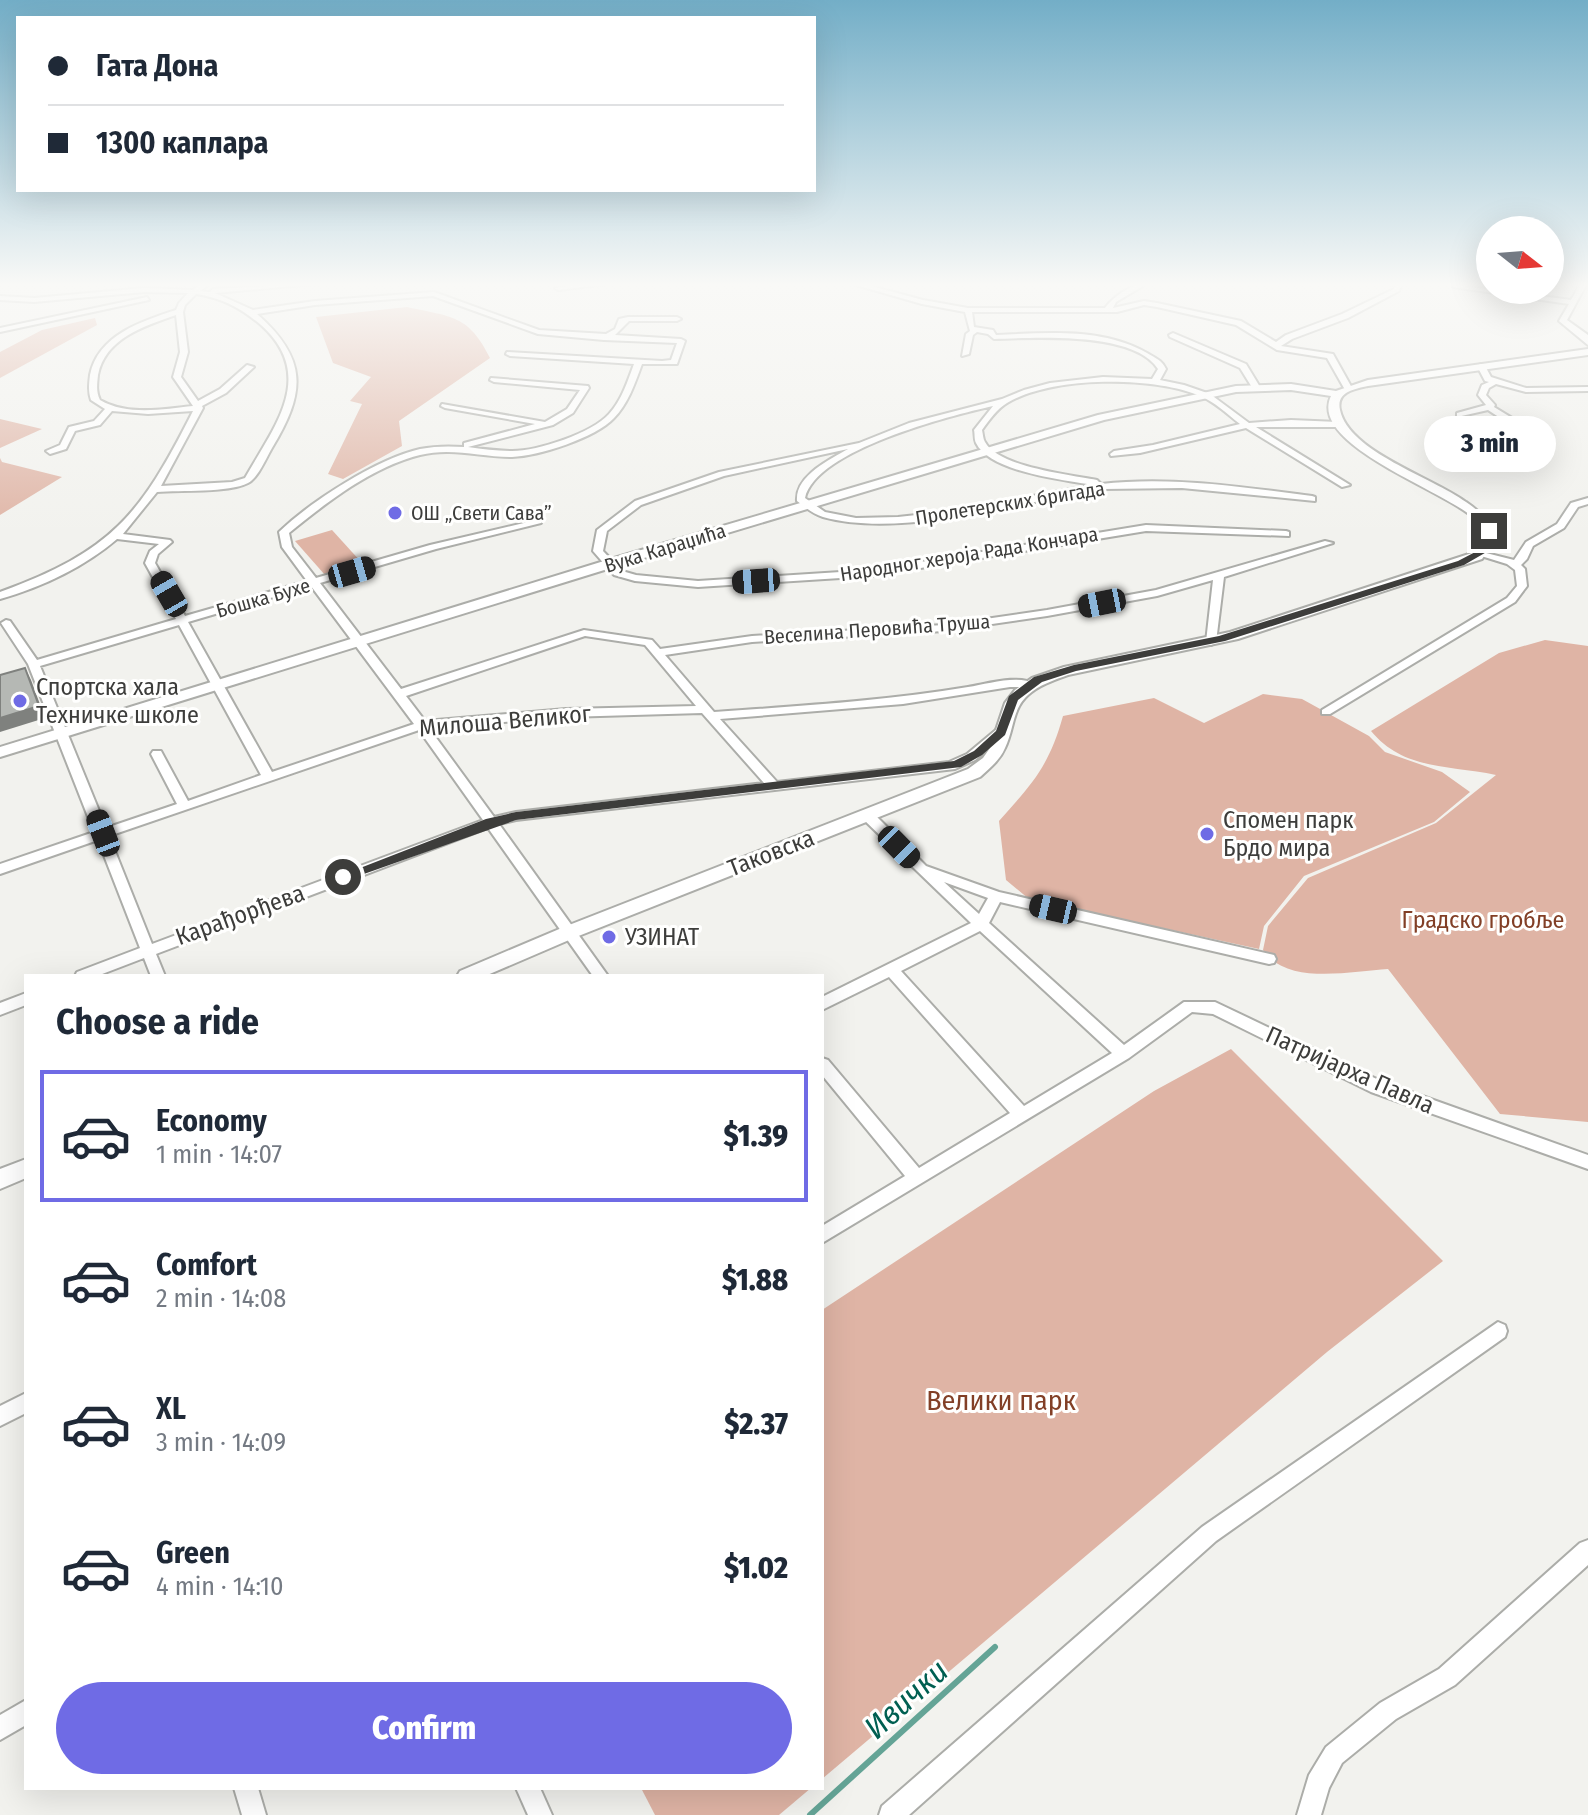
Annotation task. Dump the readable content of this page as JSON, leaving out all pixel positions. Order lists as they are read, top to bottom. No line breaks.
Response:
{"streets":{"street":["Пролетерских бригада","Вука Караџића","Народног хероја Рада Кончара","Бошка Бухе","Веселина Перовића Труша","Милоша Великог","Таковска","Карађорђева","Патријарха Павла"]},"crossings":[["Пролетерских бригада","Вука Караџића"],["Вука Караџића","Народног хероја Рада Кончара"],["Милоша Великог","Таковска"],["Таковска","Карађорђева"]],"water":["Ивички"],"parks":["Градско гробље","Велики парк"],"places":["ОШ „Свети Сава”","Спортска хала Техничке школе","Спомен парк Брдо мира","УЗИНАТ"],"north":"right","page":{"banner":["Гата Дона","1300 каплара"],"bubble":"3 min","heading":"Choose a ride","list":[{"name":"Economy","note":"1 min · 14:07","value":"$1.39"},{"name":"Comfort","note":"2 min · 14:08","value":"$1.88"},{"name":"XL","note":"3 min · 14:09","value":"$2.37"},{"name":"Green","note":"4 min · 14:10","value":"$1.02"}],"buttons":"Confirm"}}
